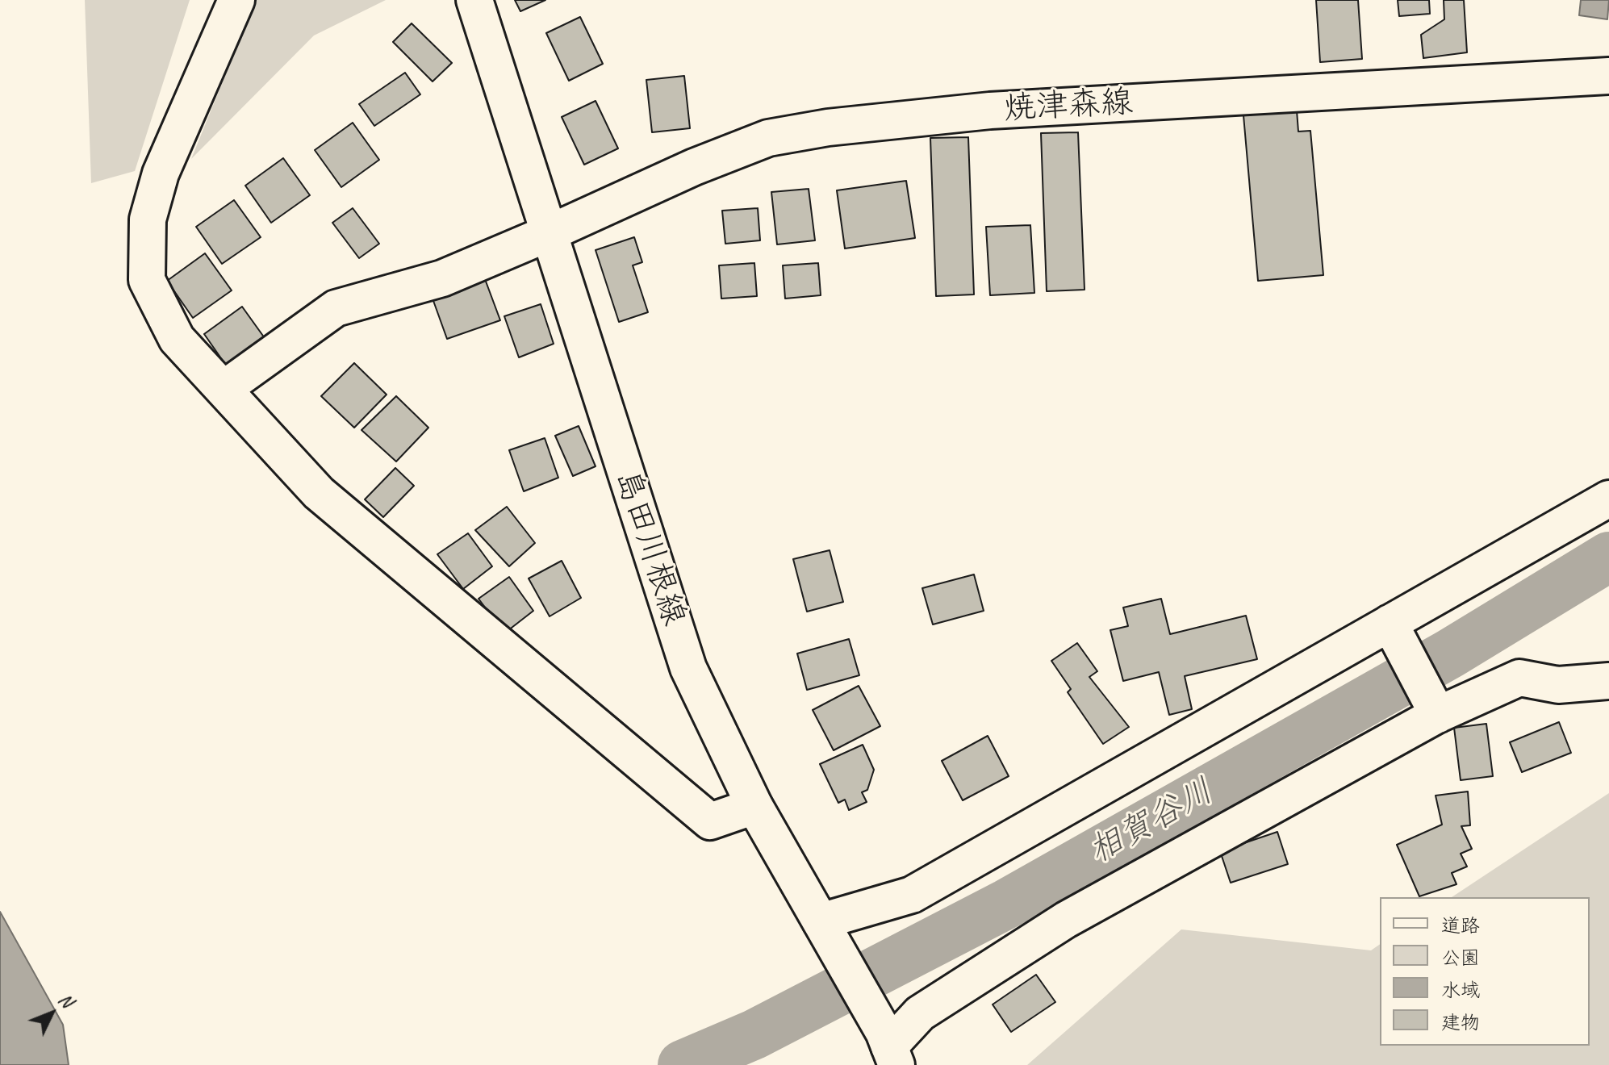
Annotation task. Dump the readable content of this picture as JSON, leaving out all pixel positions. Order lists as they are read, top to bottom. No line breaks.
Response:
{"streets":{"street":["焼津森線","島田川根線"]},"crossings":[["焼津森線","島田川根線"]],"water":["相賀谷川"],"legend":["道路","公園","水域","建物"],"north":"top right"}
